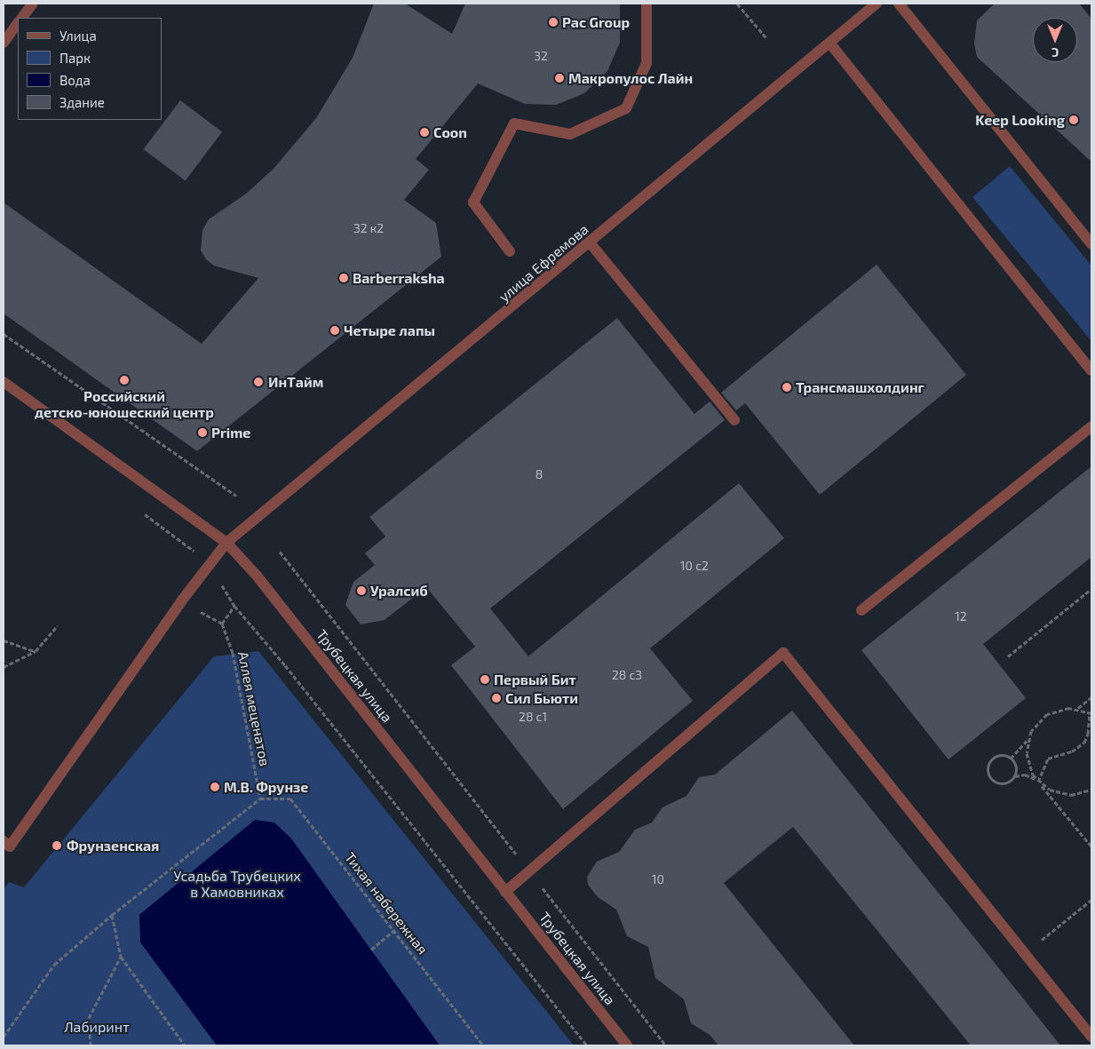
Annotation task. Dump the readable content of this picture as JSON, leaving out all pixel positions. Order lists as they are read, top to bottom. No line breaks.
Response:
{"streets":{"street":["улица Ефремова","Трубецкая улица"],"path":["Аллея меценатов","Тихая набережная"]},"crossings":[["улица Ефремова","Трубецкая улица"],["Аллея меценатов","Тихая набережная"]],"parks":["Усадьба Трубецких в Хамовниках","Лабиринт"],"places":["Pac Group","Макропулос Лайн","Keep Looking","Coon","Barberraksha","Четыре лапы","Российский детско-юношеский центр","ИнТайм","Трансмашхолдинг","Prime","Уралсиб","Первый Бит","Сил Бьюти","М.В. Фрунзе","Фрунзенская"],"house_numbers":["32","32 к2","8","10 с2","12","28 с3","28 с1","10"],"legend":["Улица","Парк","Вода","Здание"],"north":"bottom"}
